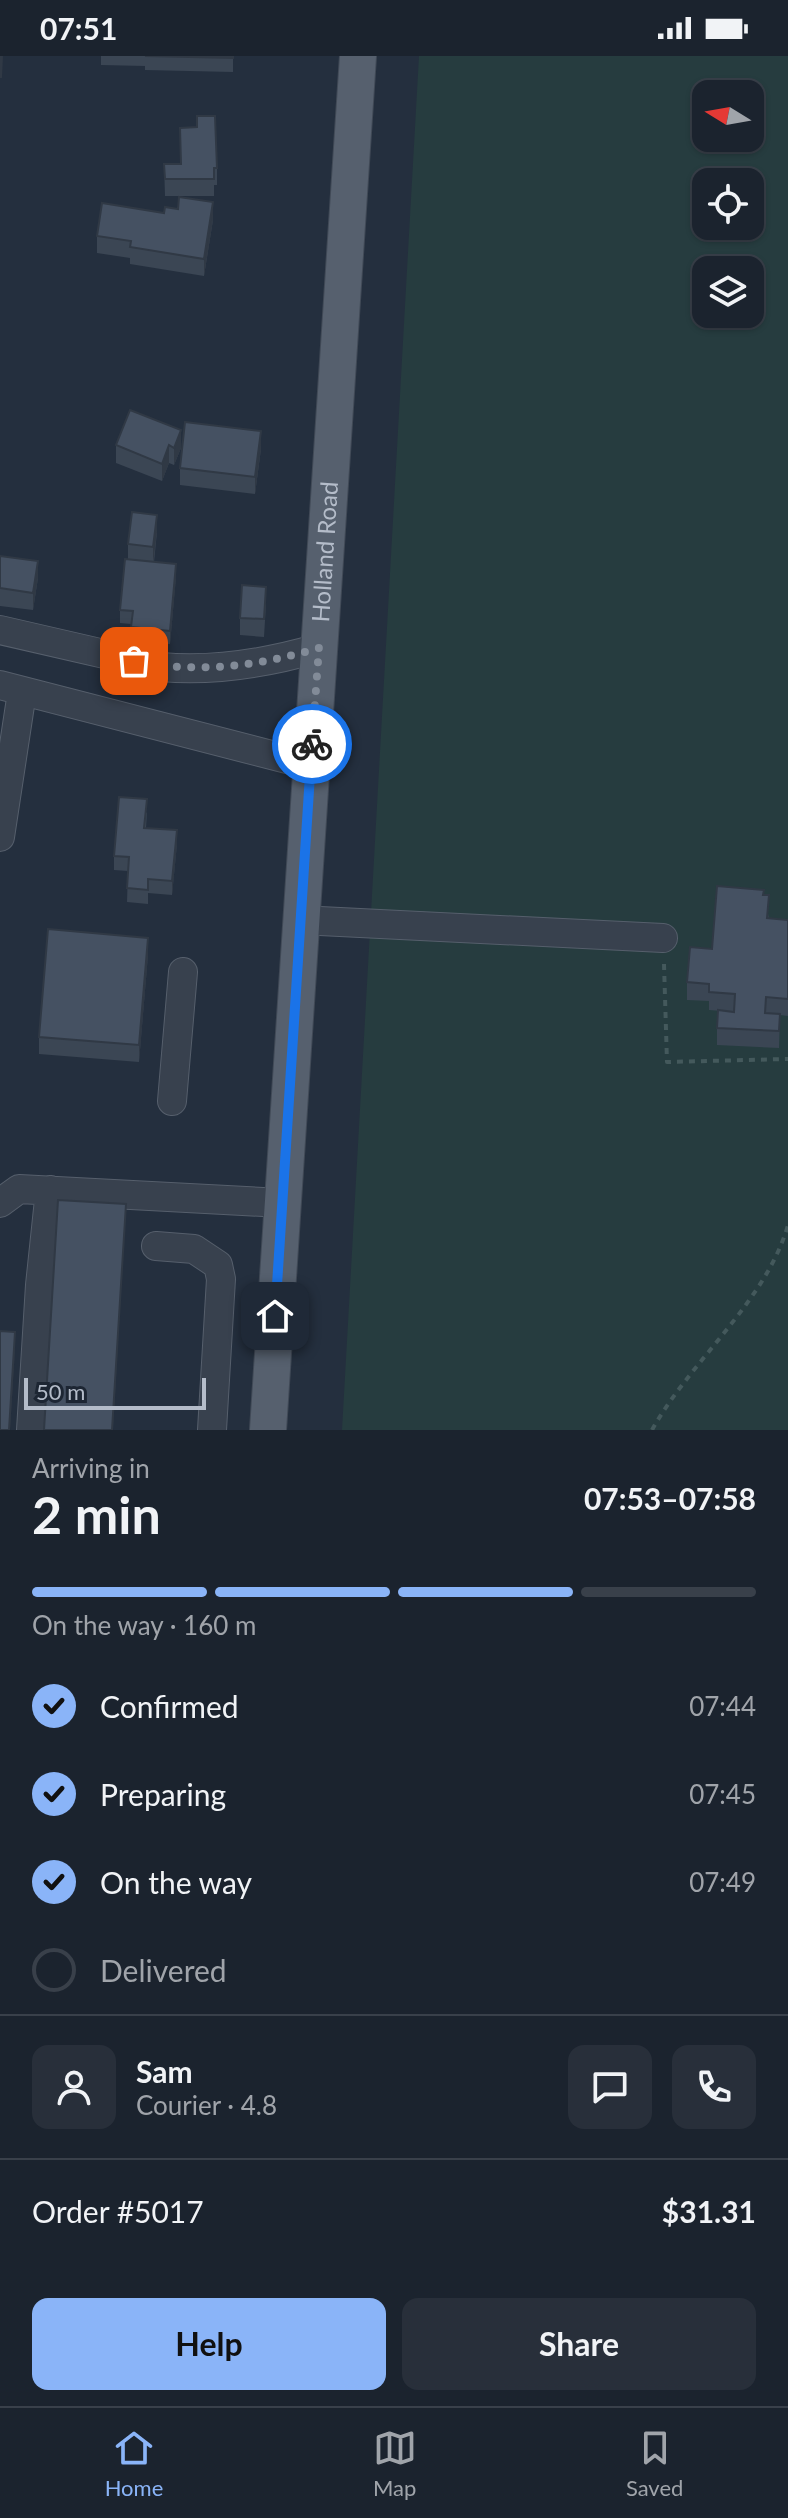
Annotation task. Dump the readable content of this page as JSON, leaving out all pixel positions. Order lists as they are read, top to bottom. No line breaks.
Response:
{"streets":{"main road":["Holland Road"]},"scale_bar":"50 m","north":"left","page":{"status":"07:51","scale":"50 m","heading":["2 min","Arriving in","07:53–07:58"],"panel":["Sam","Courier · 4.8","Order #5017","$31.31"],"bar":"On the way · 160 m","list":[["Confirmed","07:44"],["Preparing","07:45"],["On the way","07:49"],"Delivered"],"buttons":["Help","Share"],"tabs":["Home","Map","Saved"]}}
